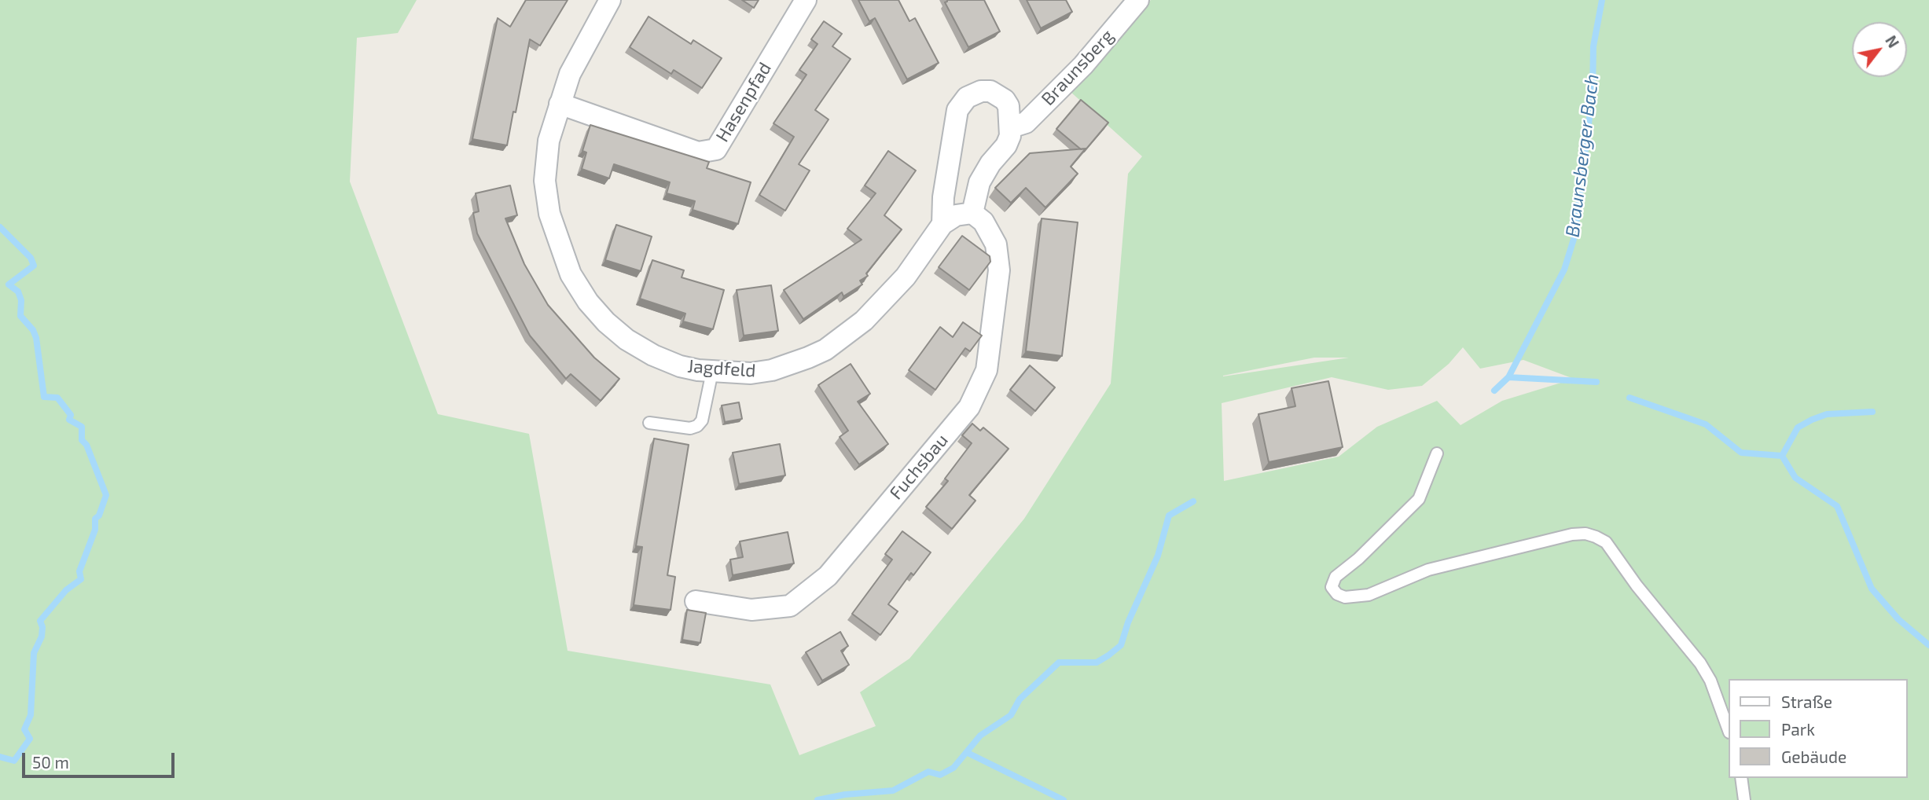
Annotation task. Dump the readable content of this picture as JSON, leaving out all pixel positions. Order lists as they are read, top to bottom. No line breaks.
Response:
{"streets":{"street":["Braunsberg","Hasenpfad","Jagdfeld","Fuchsbau"]},"crossings":[["Hasenpfad","Jagdfeld"]],"water":["Braunsberger Bach"],"legend":["Straße","Park","Gebäude"],"scale_bar":"50 m","north":"top right"}
